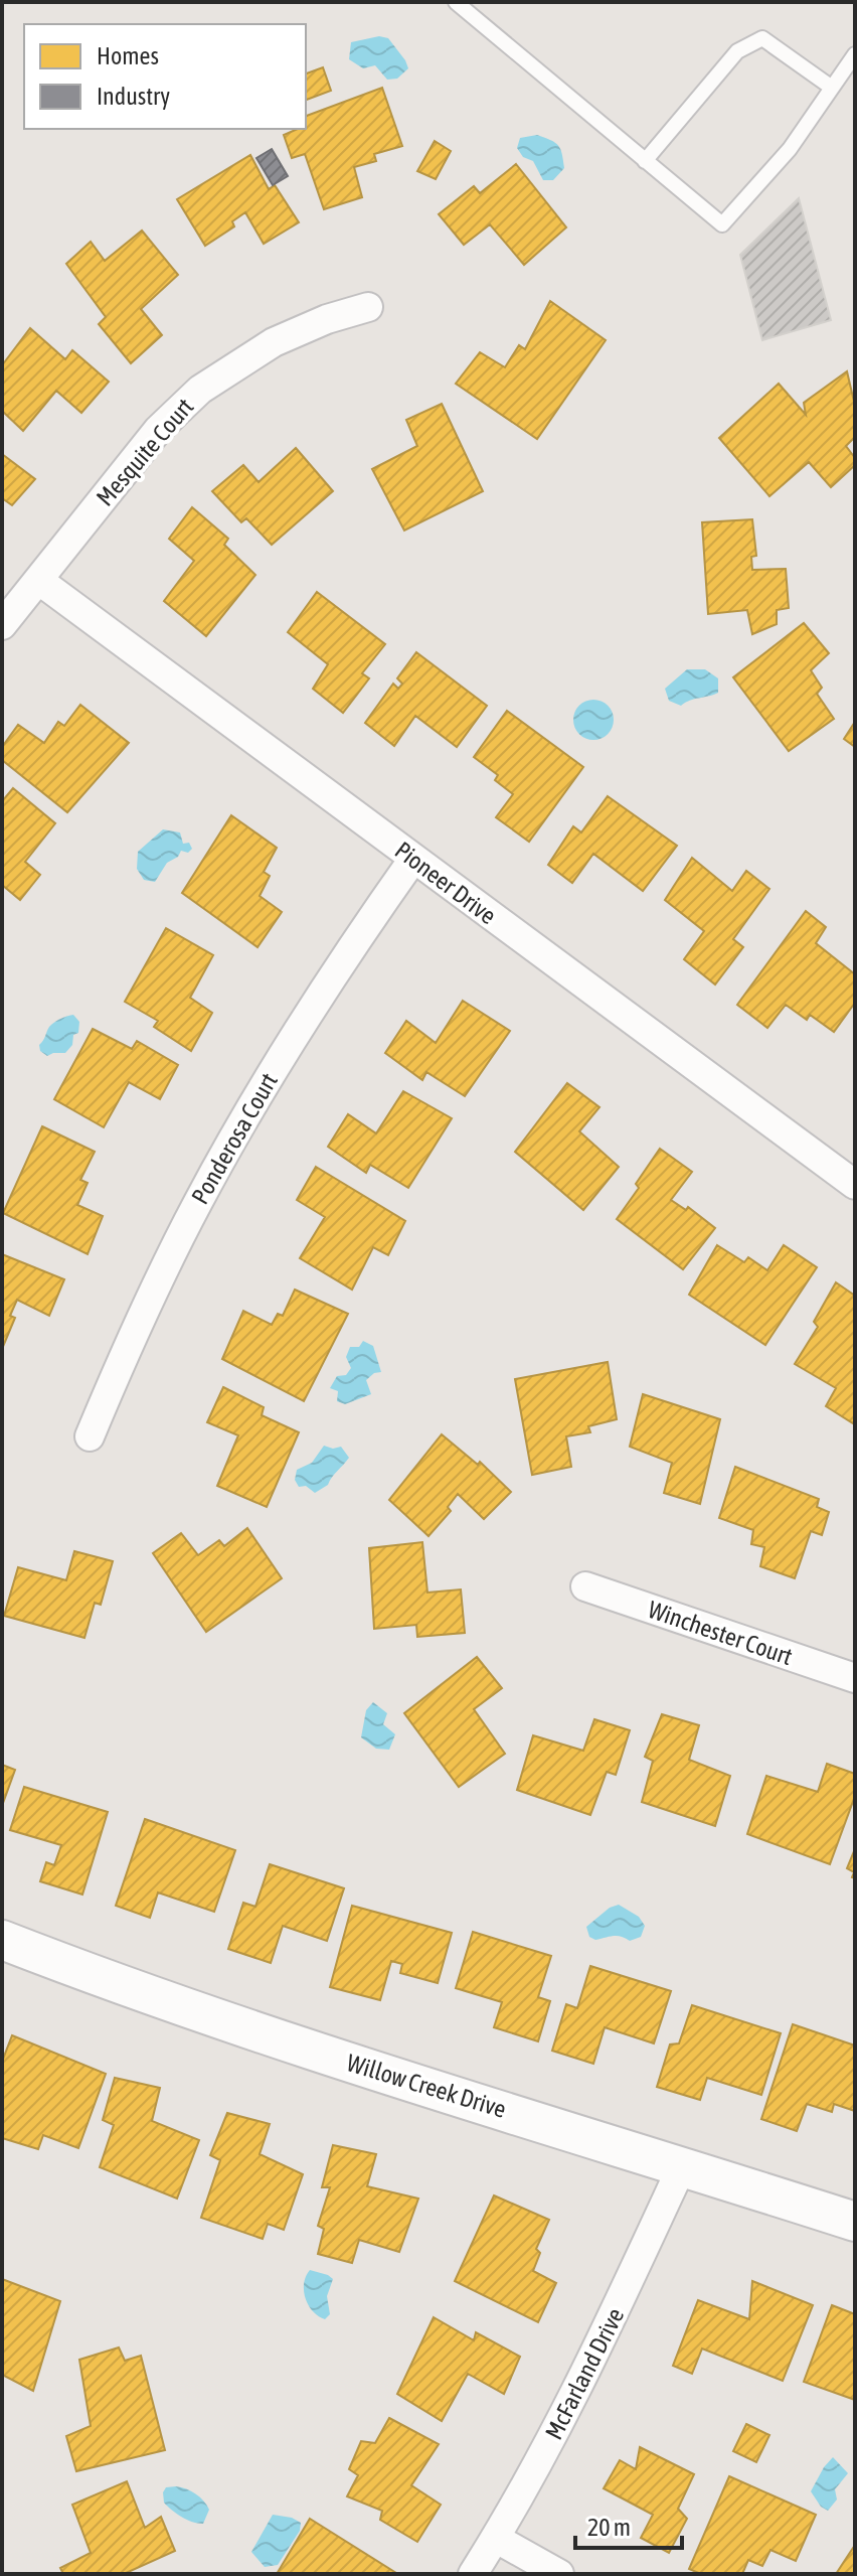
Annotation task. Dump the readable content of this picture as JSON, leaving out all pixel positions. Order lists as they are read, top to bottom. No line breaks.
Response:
{"streets":{"street":["Mesquite Court","Pioneer Drive","Ponderosa Court","Winchester Court","Willow Creek Drive","McFarland Drive"]},"crossings":[["Mesquite Court","Pioneer Drive"],["Pioneer Drive","Ponderosa Court"],["Willow Creek Drive","McFarland Drive"]],"legend":["Homes","Industry"],"scale_bar":"20 m"}
